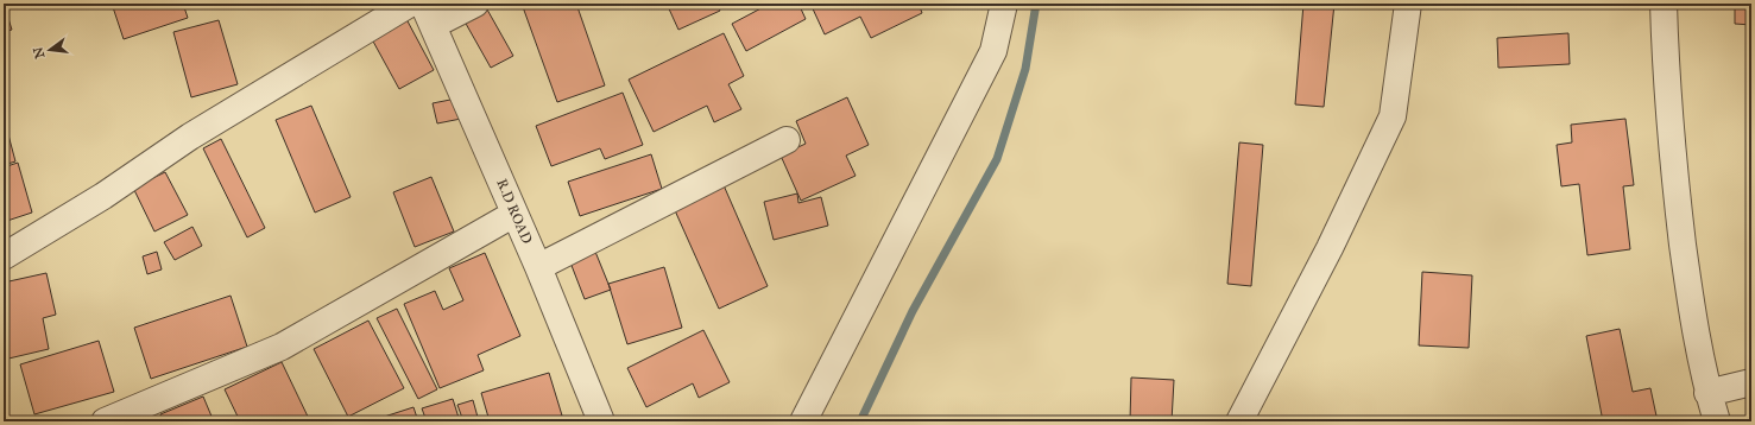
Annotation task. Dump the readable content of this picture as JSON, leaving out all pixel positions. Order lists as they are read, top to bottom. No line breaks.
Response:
{"streets":{"street":["R.D ROAD"]},"north":"left"}
